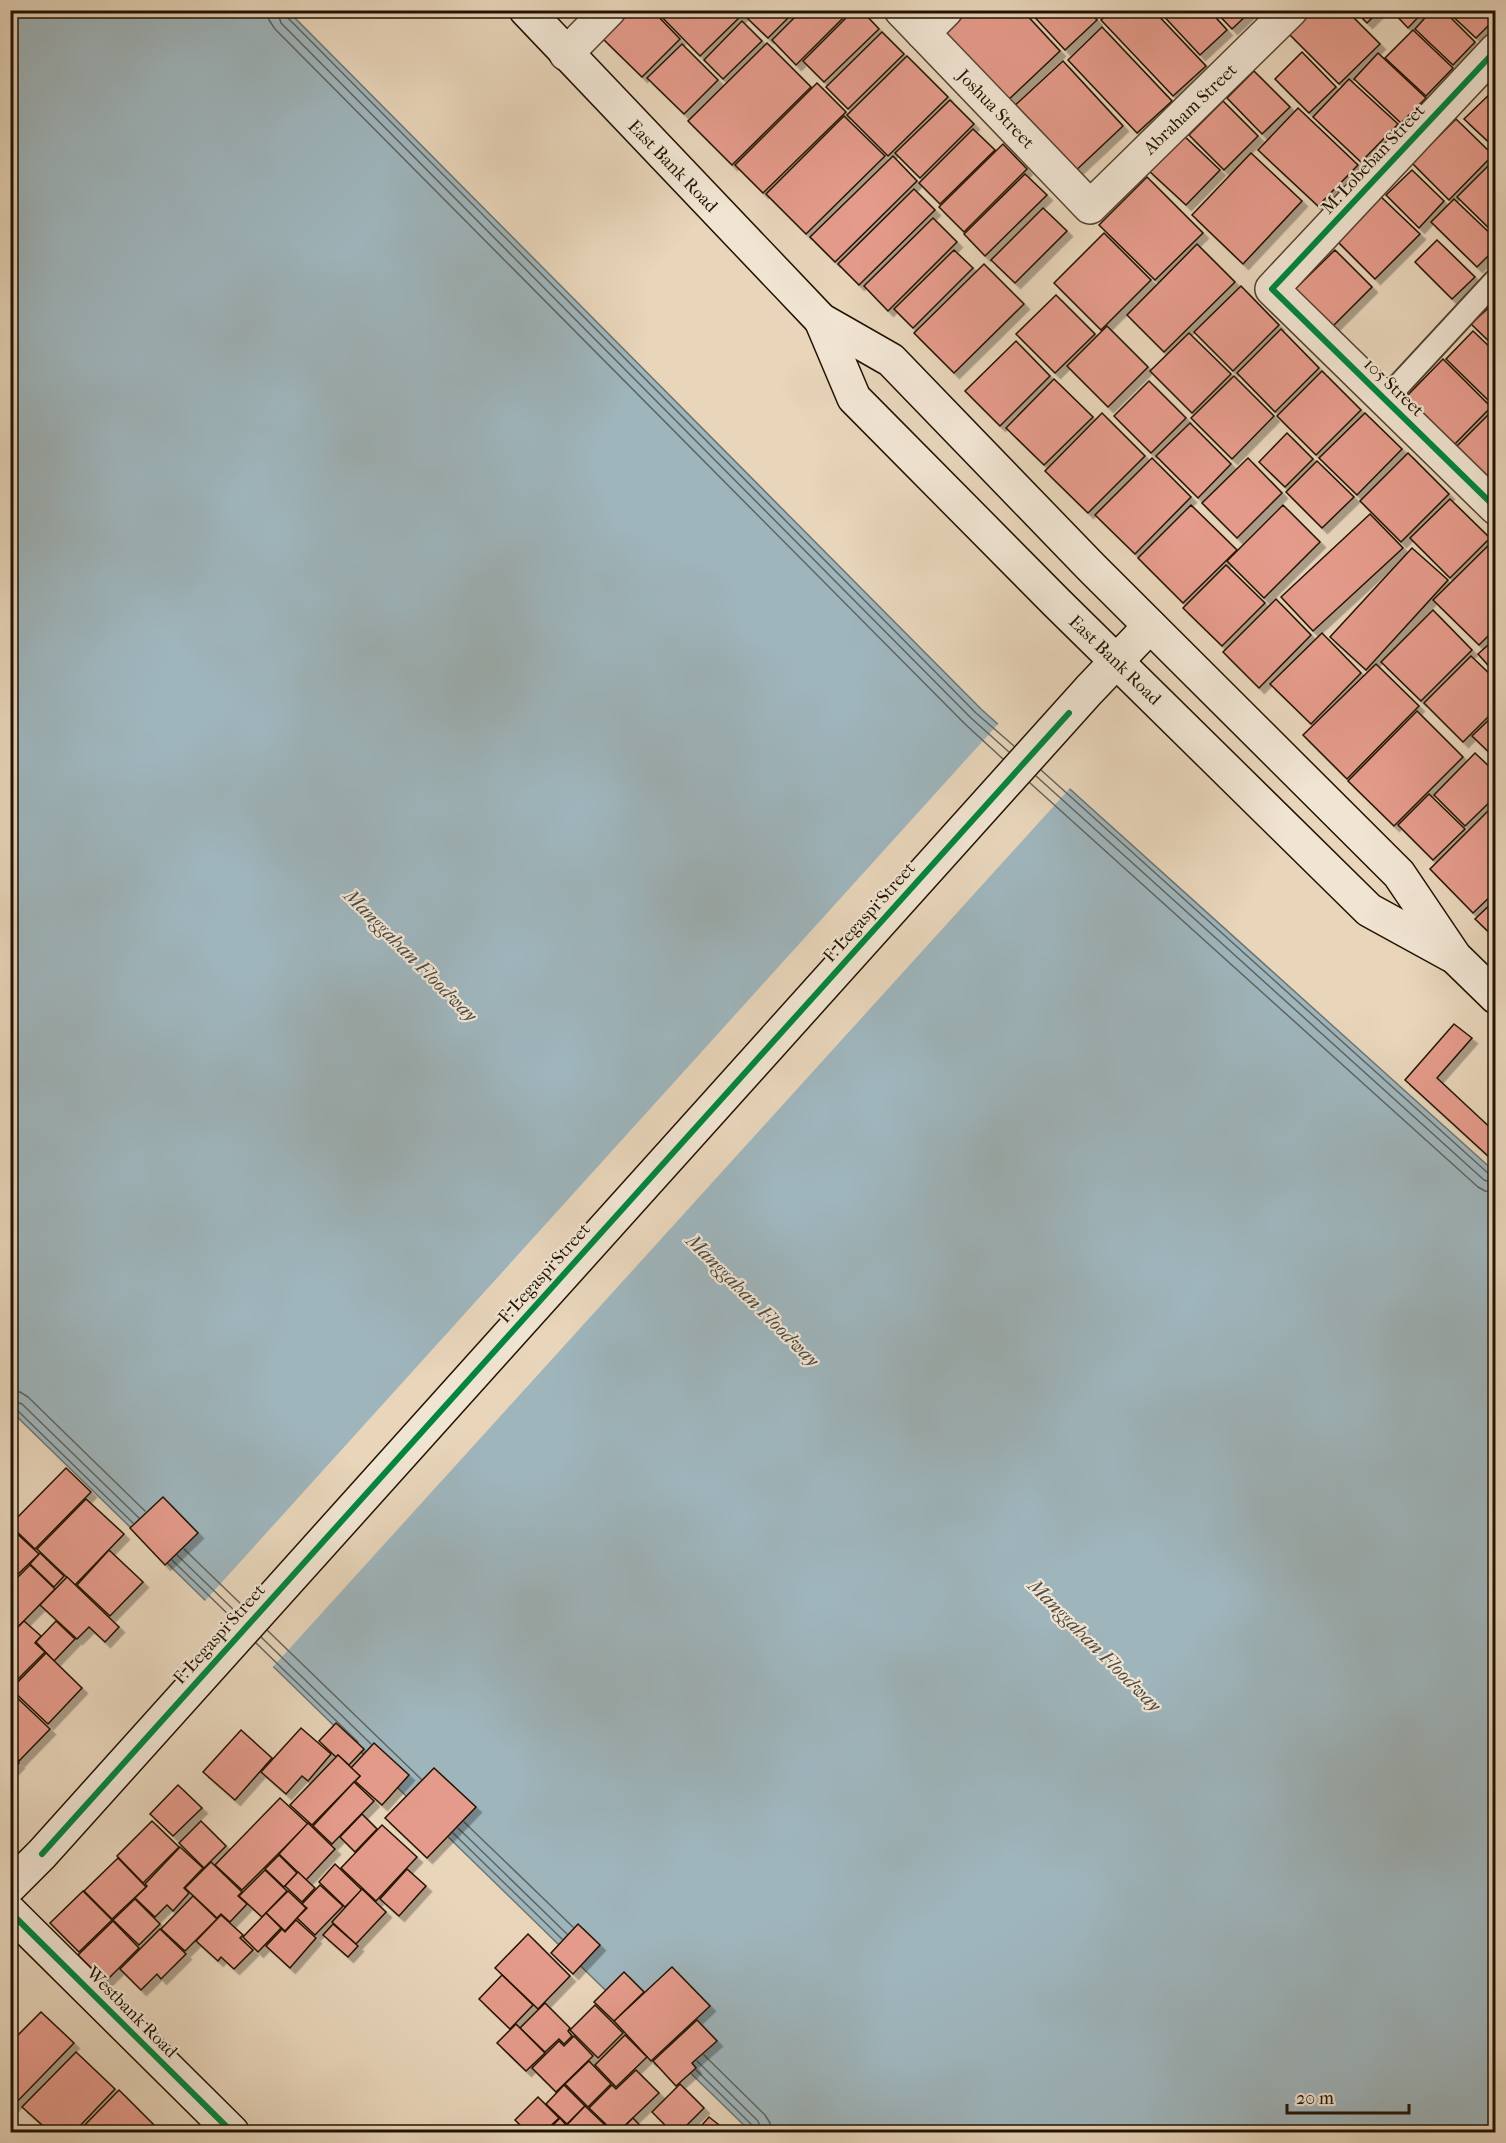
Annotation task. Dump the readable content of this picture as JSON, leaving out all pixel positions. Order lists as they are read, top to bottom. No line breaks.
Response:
{"streets":{"main road":["Joshua Street","Abraham Street","M. Lobeban Street","East Bank Road","105 Street","F. Legaspi Street","Westbank Road"]},"crossings":[["Joshua Street","Abraham Street"],["M. Lobeban Street","105 Street"],["East Bank Road","F. Legaspi Street"]],"water":["Manggahan Floodway"],"scale_bar":"20 m"}
